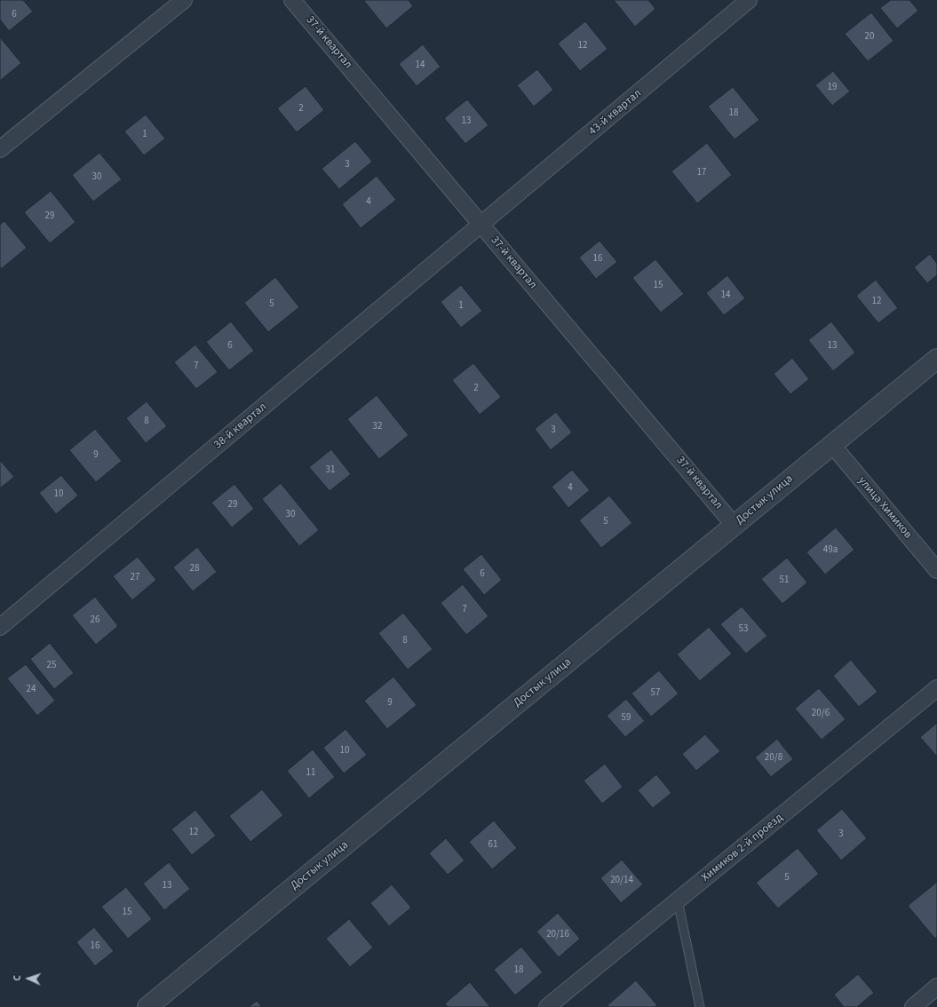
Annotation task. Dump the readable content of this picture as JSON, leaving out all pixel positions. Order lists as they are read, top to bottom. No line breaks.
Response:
{"streets":{"street":["37-й квартал","43-й квартал","38-й квартал","Достык улица","улица Химиков","Химиков 2-й проезд"]},"crossings":[["37-й квартал","43-й квартал"],["37-й квартал","38-й квартал"],["37-й квартал","Достык улица"],["43-й квартал","38-й квартал"],["Достык улица","улица Химиков"]],"house_numbers":["6","20","12","14","19","2","18","13","1","3","17","30","4","29","16","15","14","12","5","1","6","13","7","2","8","32","3","9","31","4","10","29","30","5","49а","28","6","27","51","7","26","53","8","25","24","57","9","20/6","59","10","20/8","11","12","3","61","5","20/14","13","15","20/16","16","18"],"north":"left"}
